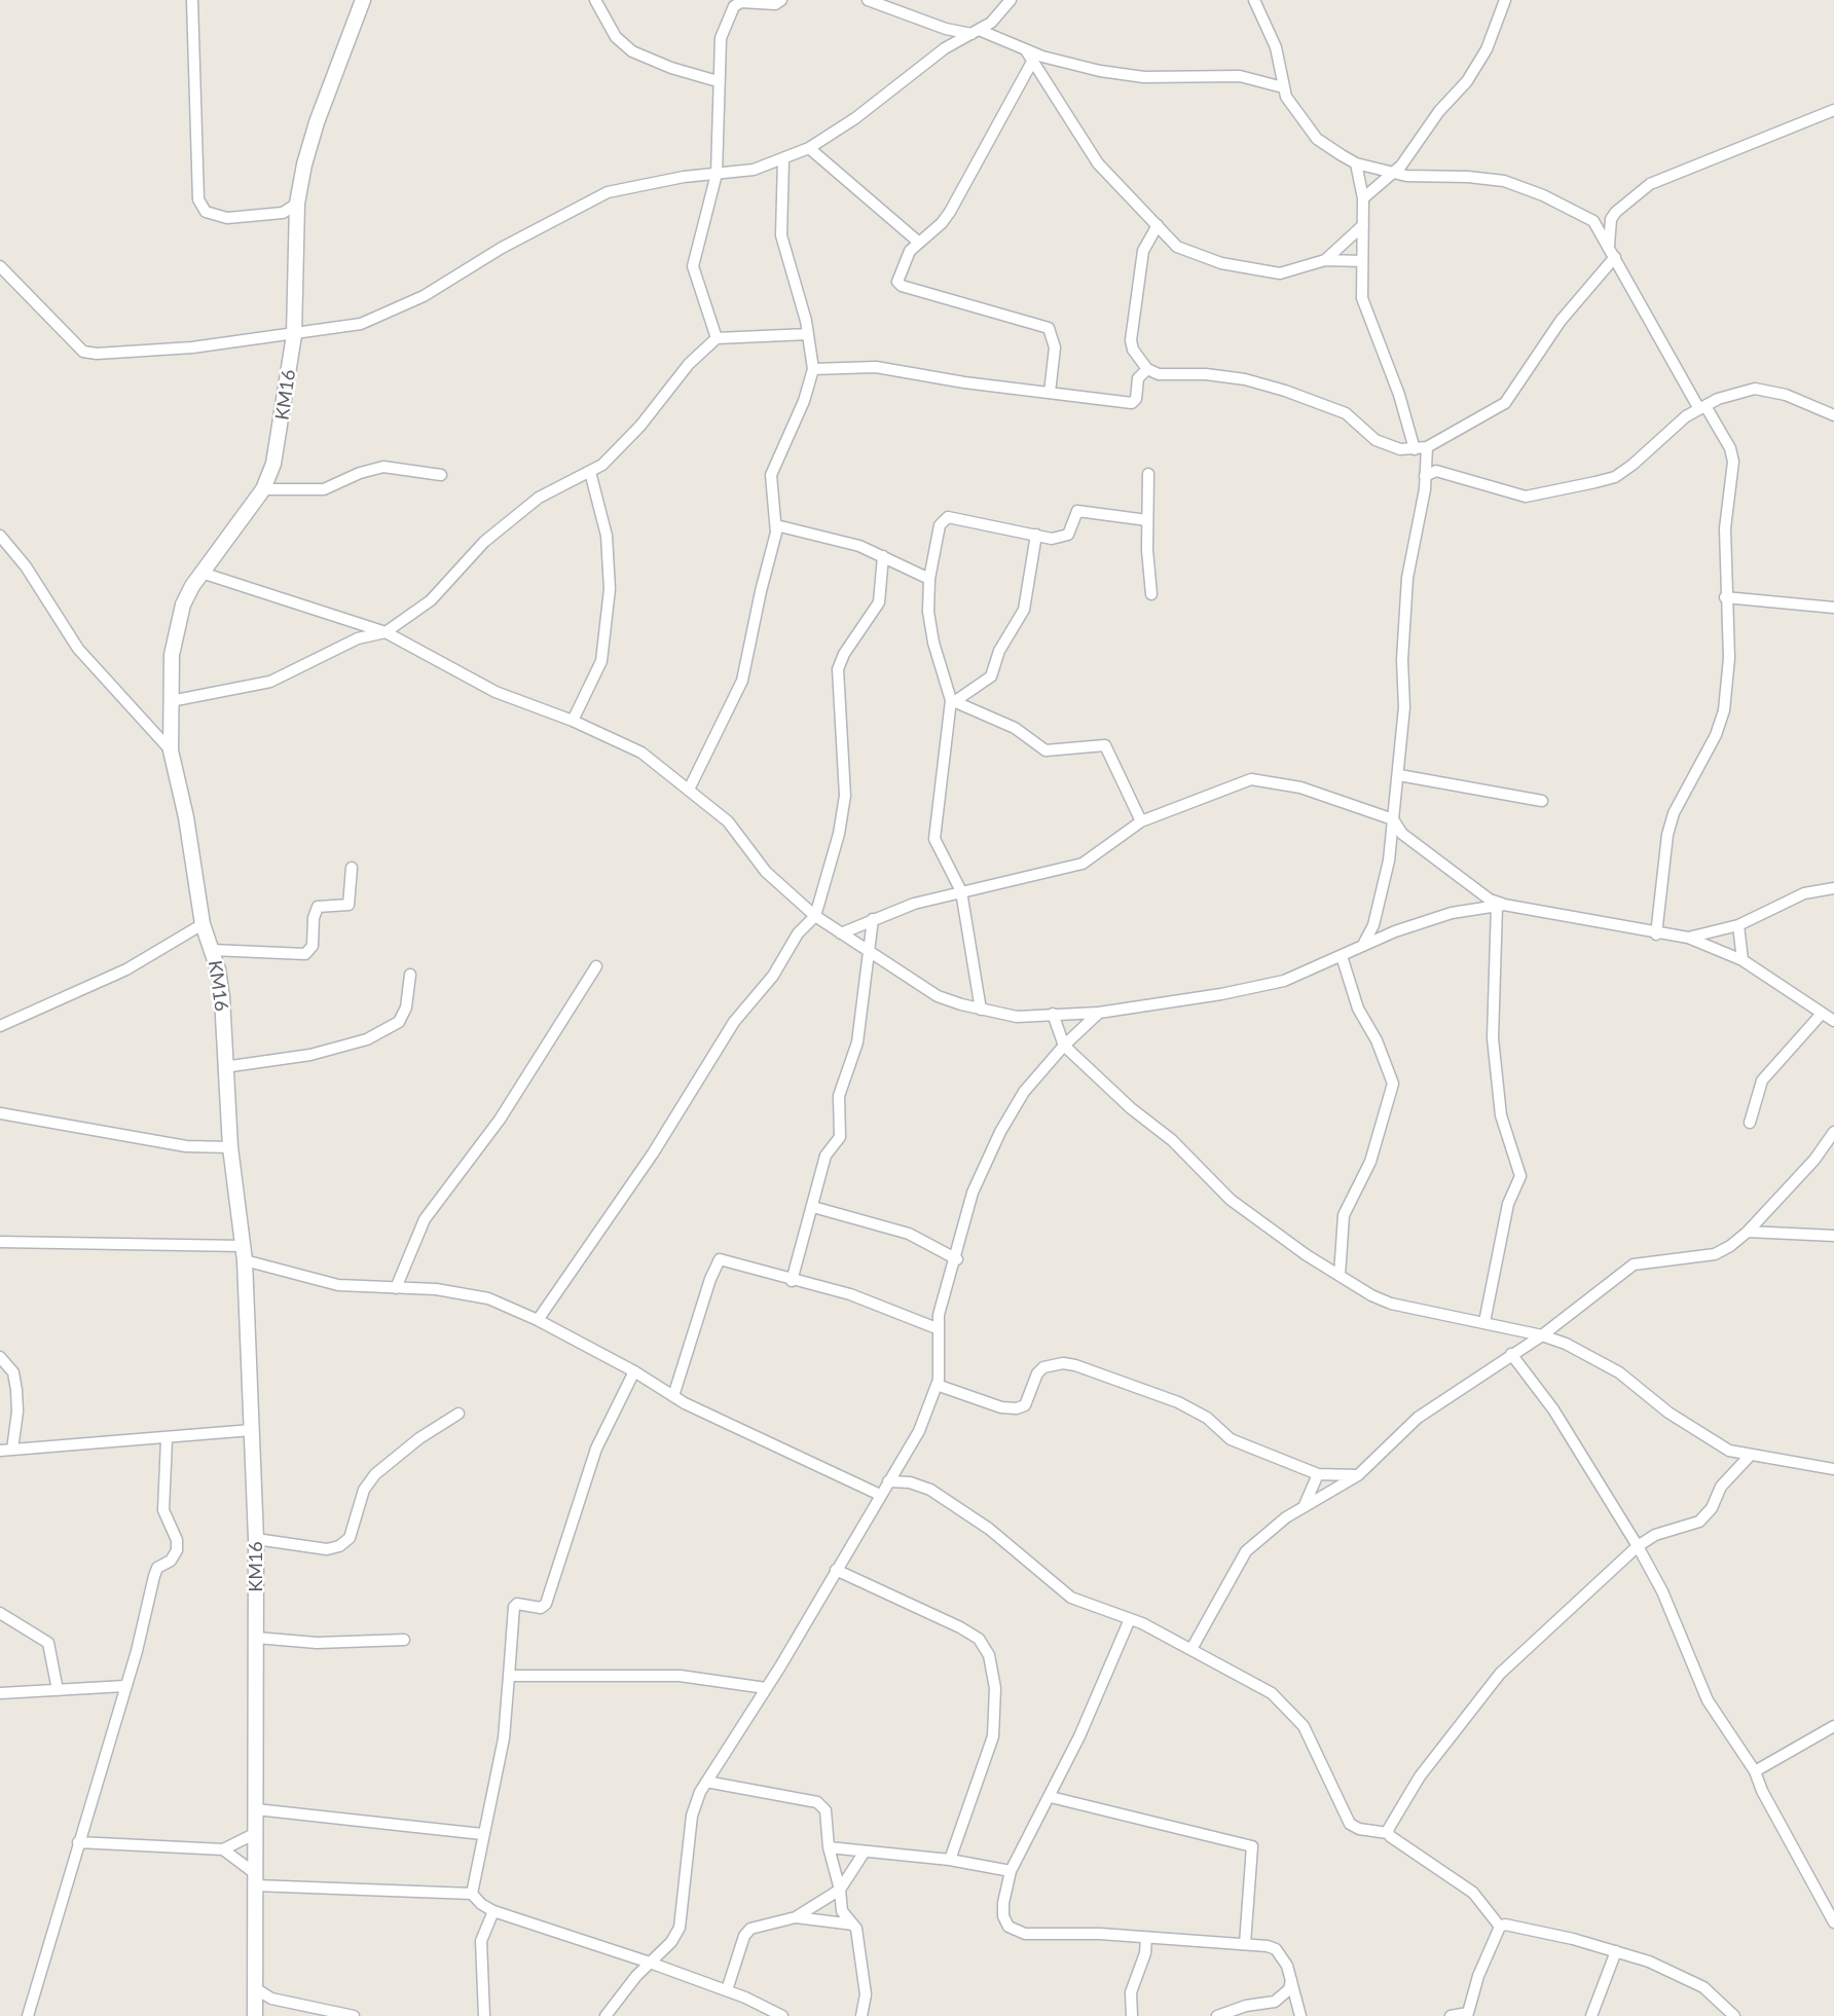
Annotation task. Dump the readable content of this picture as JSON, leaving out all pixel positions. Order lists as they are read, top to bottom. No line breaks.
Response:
{"streets":{"street":["KM16"]}}
